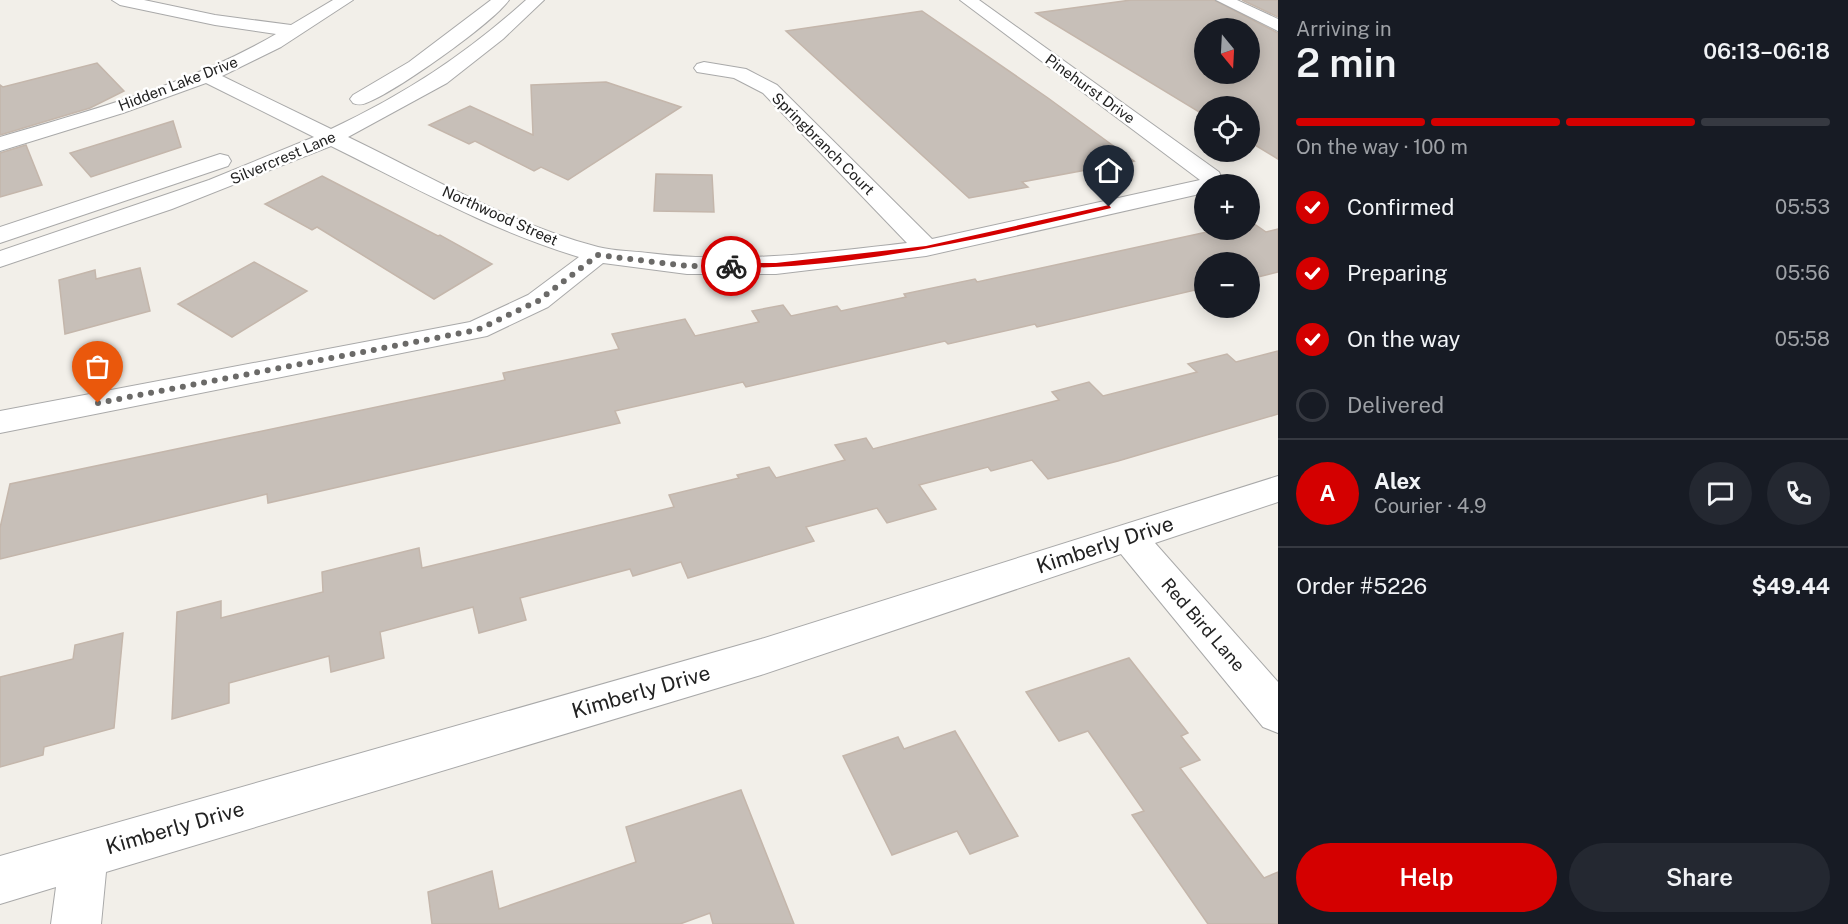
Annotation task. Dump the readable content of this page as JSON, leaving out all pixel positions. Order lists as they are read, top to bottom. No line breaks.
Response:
{"streets":{"street":["Hidden Lake Drive","Pinehurst Drive","Springbranch Court","Silvercrest Lane","Northwood Street","Kimberly Drive","Red Bird Lane"]},"crossings":[["Hidden Lake Drive","Northwood Street"],["Springbranch Court","Northwood Street"],["Silvercrest Lane","Northwood Street"],["Kimberly Drive","Red Bird Lane"]],"north":"bottom","page":{"heading":["2 min","Arriving in","06:13–06:18"],"panel":["Alex","Courier · 4.9","Order #5226","$49.44"],"map_buttons":["+","−"],"bar":"On the way · 100 m","list":[["Confirmed","05:53"],["Preparing","05:56"],["On the way","05:58"],"Delivered"],"round":"A","buttons":["Help","Share"]}}
